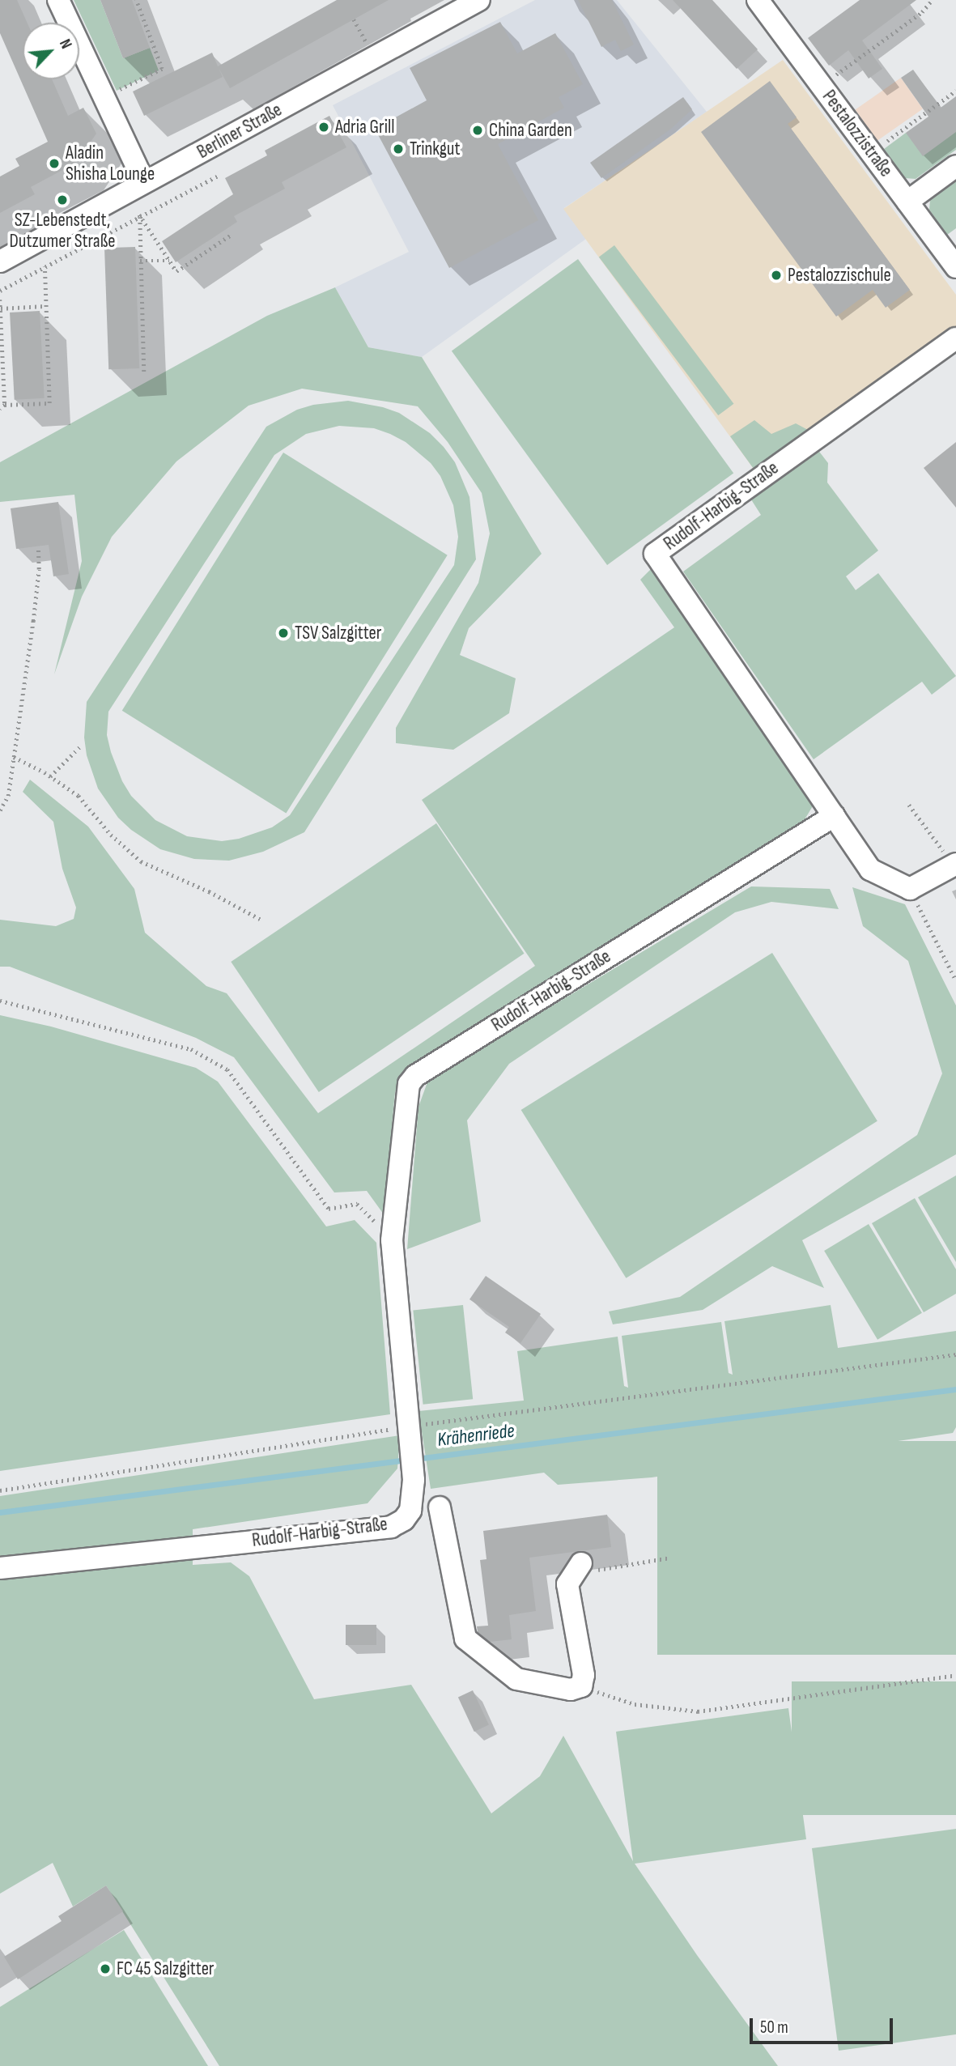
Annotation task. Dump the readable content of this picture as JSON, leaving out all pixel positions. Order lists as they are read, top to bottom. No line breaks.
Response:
{"streets":{"street":["Berliner Straße","Pestalozzistraße","Rudolf-Harbig-Straße"]},"water":["Krähenriede"],"places":["Adria Grill","China Garden","Trinkgut","Aladin Shisha Lounge","SZ-Lebenstedt, Dutzumer Straße","Pestalozzischule","TSV Salzgitter","FC 45 Salzgitter"],"scale_bar":"50 m","north":"top right"}
